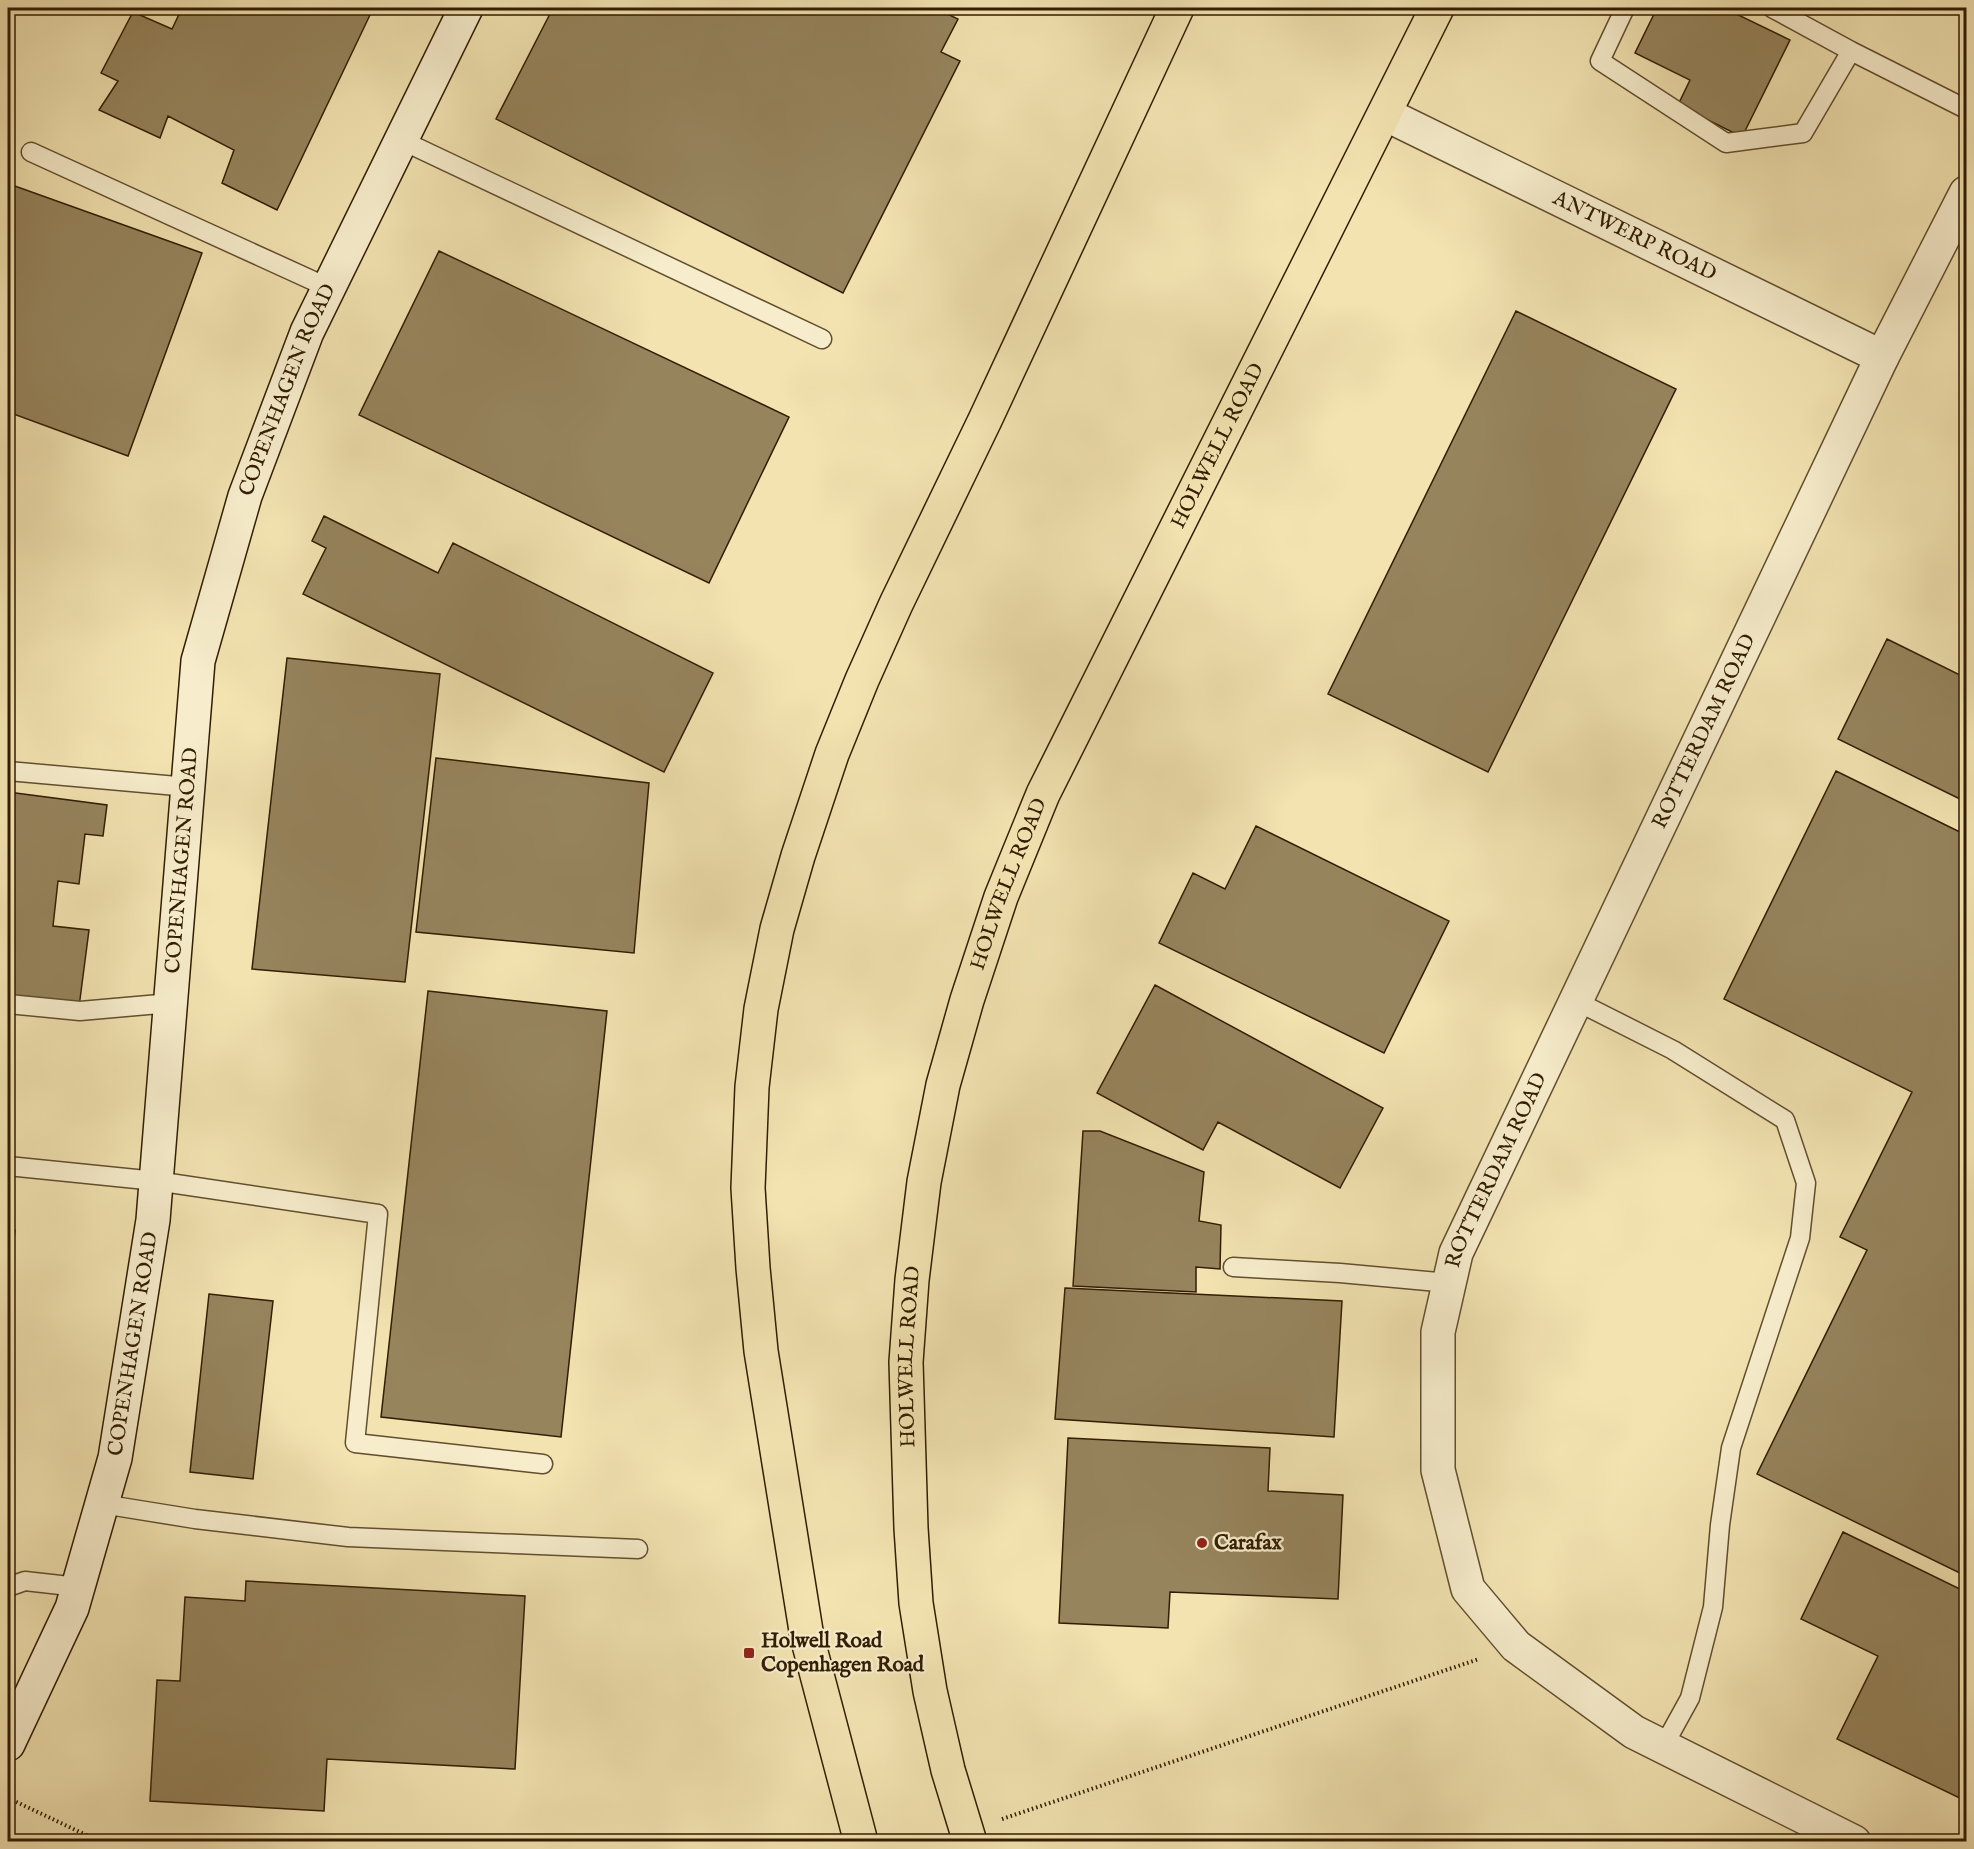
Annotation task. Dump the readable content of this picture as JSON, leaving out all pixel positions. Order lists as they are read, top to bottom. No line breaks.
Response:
{"streets":{"highway":["HOLWELL ROAD"],"street":["ANTWERP ROAD","COPENHAGEN ROAD","ROTTERDAM ROAD"]},"crossings":[["ANTWERP ROAD","HOLWELL ROAD"],["ANTWERP ROAD","ROTTERDAM ROAD"]],"places":{"other":["Carafax"],"transit":["Holwell Road Copenhagen Road"]}}
